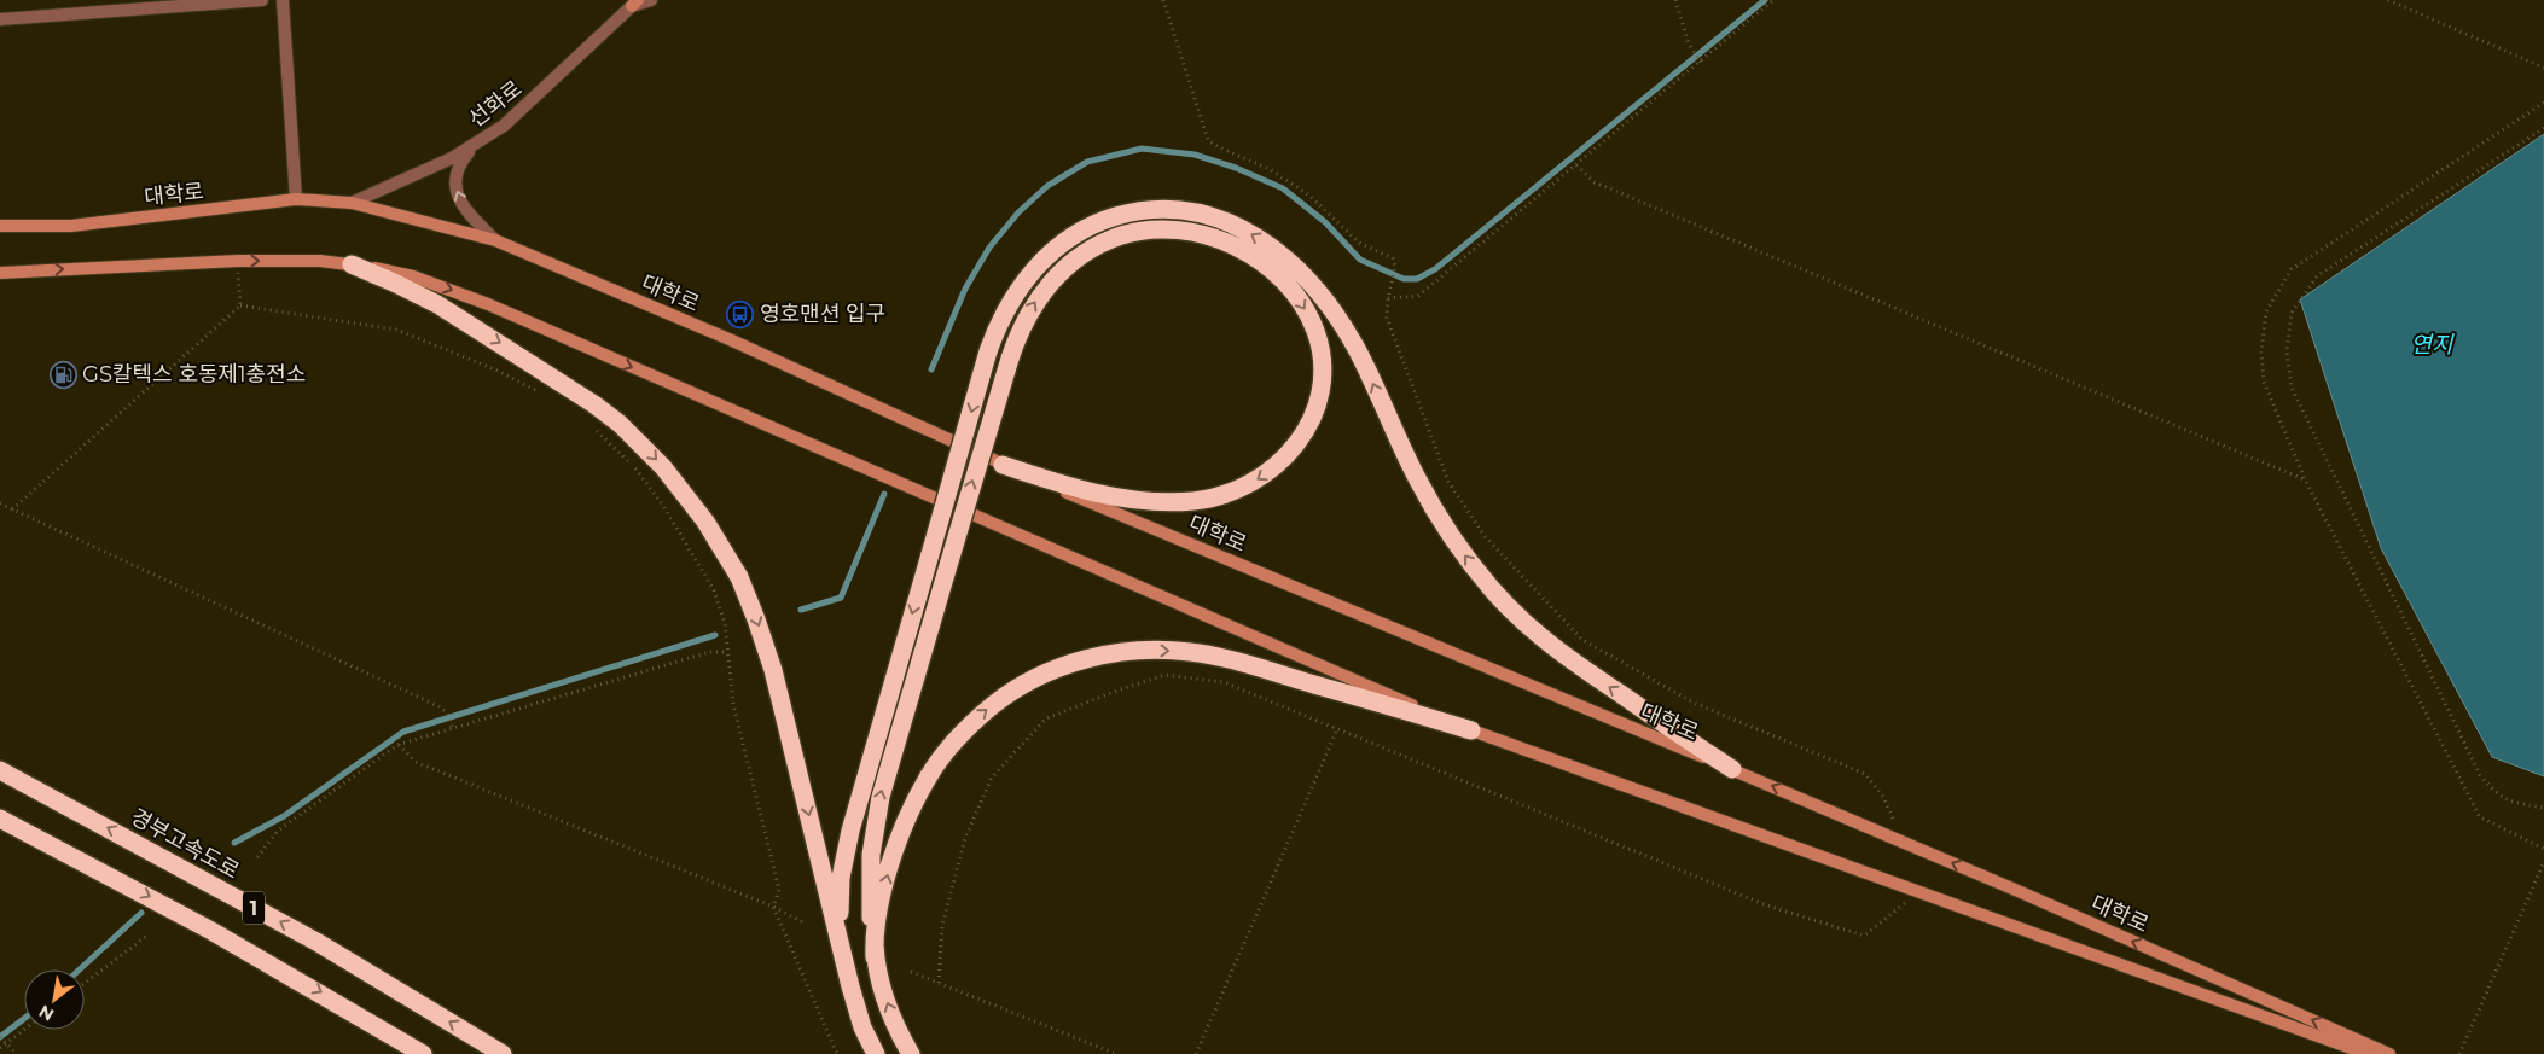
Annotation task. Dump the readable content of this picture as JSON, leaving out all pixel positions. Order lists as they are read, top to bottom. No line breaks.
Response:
{"streets":{"highway":["경부고속도로","1"],"main road":["대학로"],"street":["선화로"]},"crossings":[["선화로","대학로"]],"water":["연지"],"places":{"bus stop":["영호맨션 입구"],"fuel station":["GS칼텍스 호동제1충전소"]},"north":"bottom left"}
